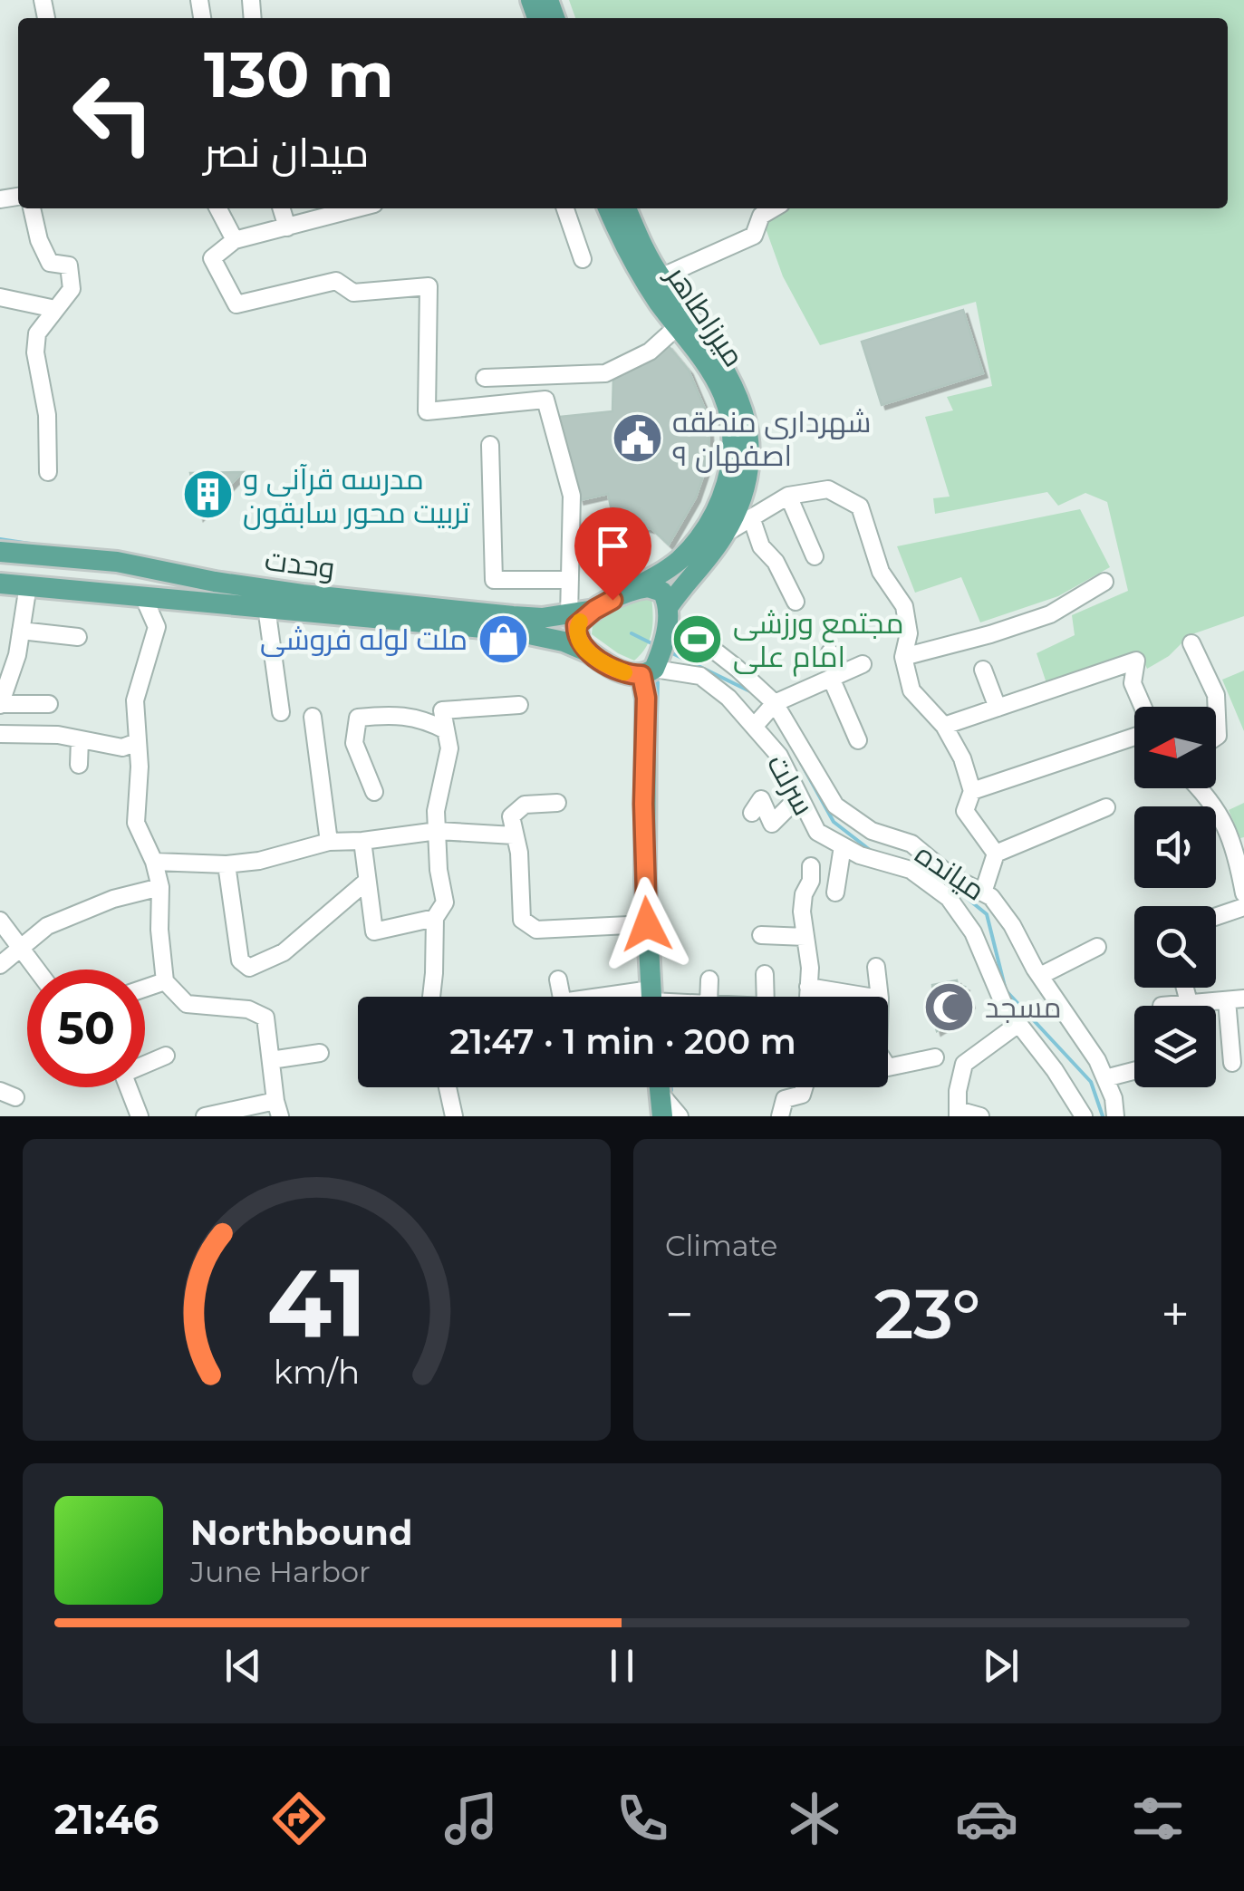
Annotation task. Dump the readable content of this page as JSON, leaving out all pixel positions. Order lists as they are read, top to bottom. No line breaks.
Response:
{"streets":{"main road":["میرزاطاهر","وحدت"],"street":["سرلت","میانده"]},"crossings":[["میرزاطاهر","وحدت"],["سرلت","میانده"]],"places":{"public building":["شهرداری منطقه ۹ اصفهان"],"building":["مدرسه قرآنی و تربیت محور سابقون"],"shop":["ملت لوله فروشی"],"sports":["مجتمع ورزشی امام علی"],"mosque":["مسجد"]},"north":"left","page":{"turn":["130 m","میدان نصر"],"limit":"50","trip":"21:47 · 1 min · 200 m","tile":"Climate","heat":["−","23°","+"],"song":["Northbound","June Harbor"],"tabs":"21:46","gauge":["41","km/h"]}}
